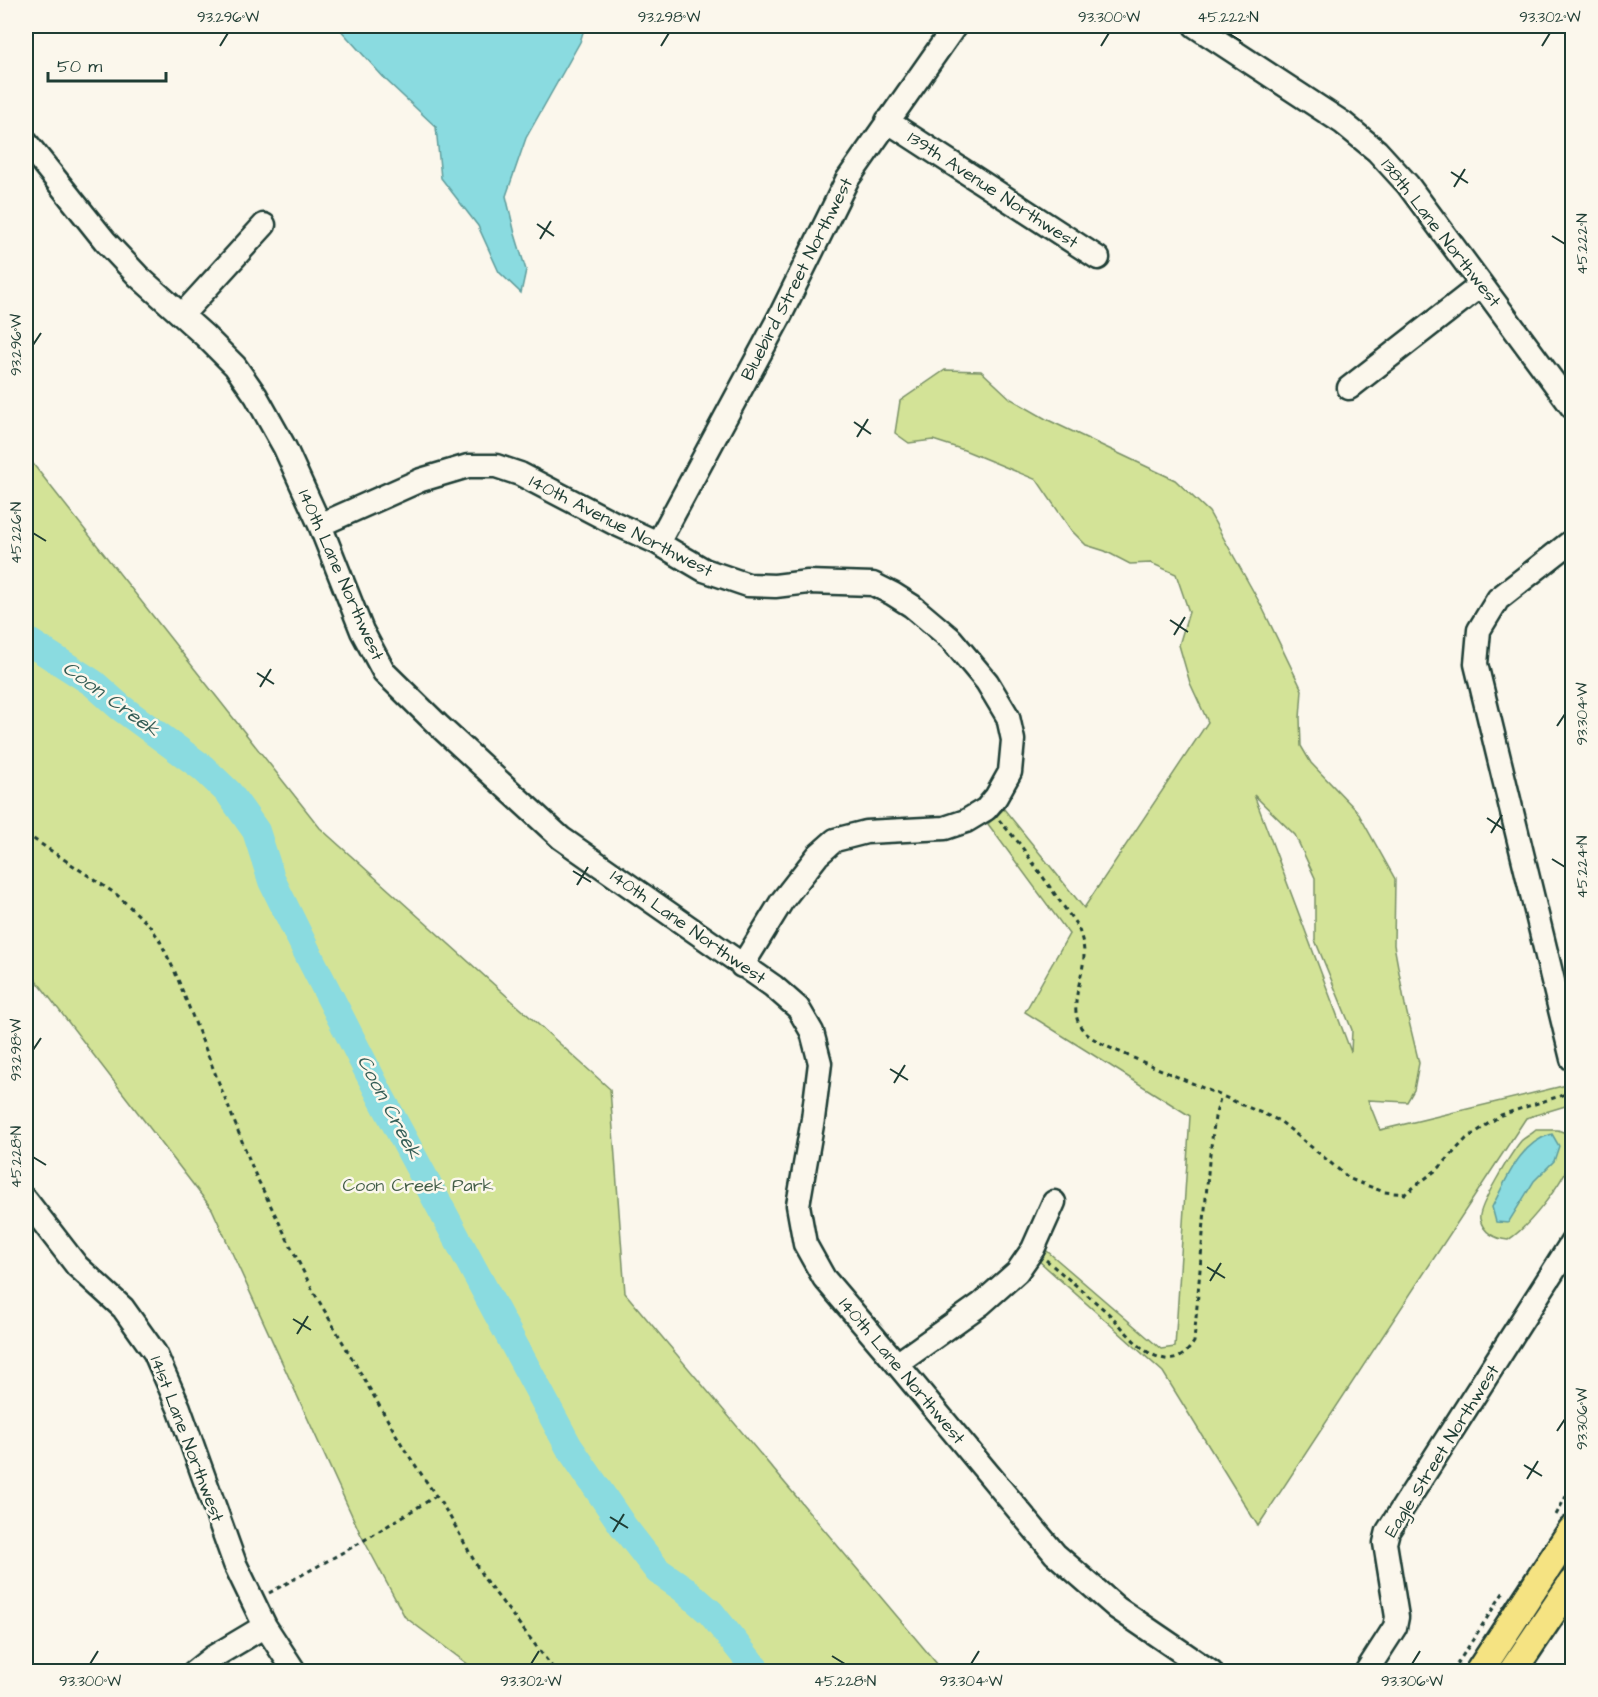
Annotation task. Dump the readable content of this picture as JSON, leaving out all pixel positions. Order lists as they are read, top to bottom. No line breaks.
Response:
{"streets":{"street":["139th Avenue Northwest","138th Lane Northwest","Bluebird Street Northwest","140th Avenue Northwest","140th Lane Northwest","141st Lane Northwest","Eagle Street Northwest"]},"crossings":[["139th Avenue Northwest","Bluebird Street Northwest"],["Bluebird Street Northwest","140th Avenue Northwest"],["140th Avenue Northwest","140th Lane Northwest"]],"water":["Coon Creek"],"parks":["Coon Creek Park"],"scale_bar":"50 m","coordinates":["93.296°W","93.298°W","93.300°W","45.222°N","93.302°W","45.226°N","93.304°W","45.224°N","45.228°N","93.306°W"]}
